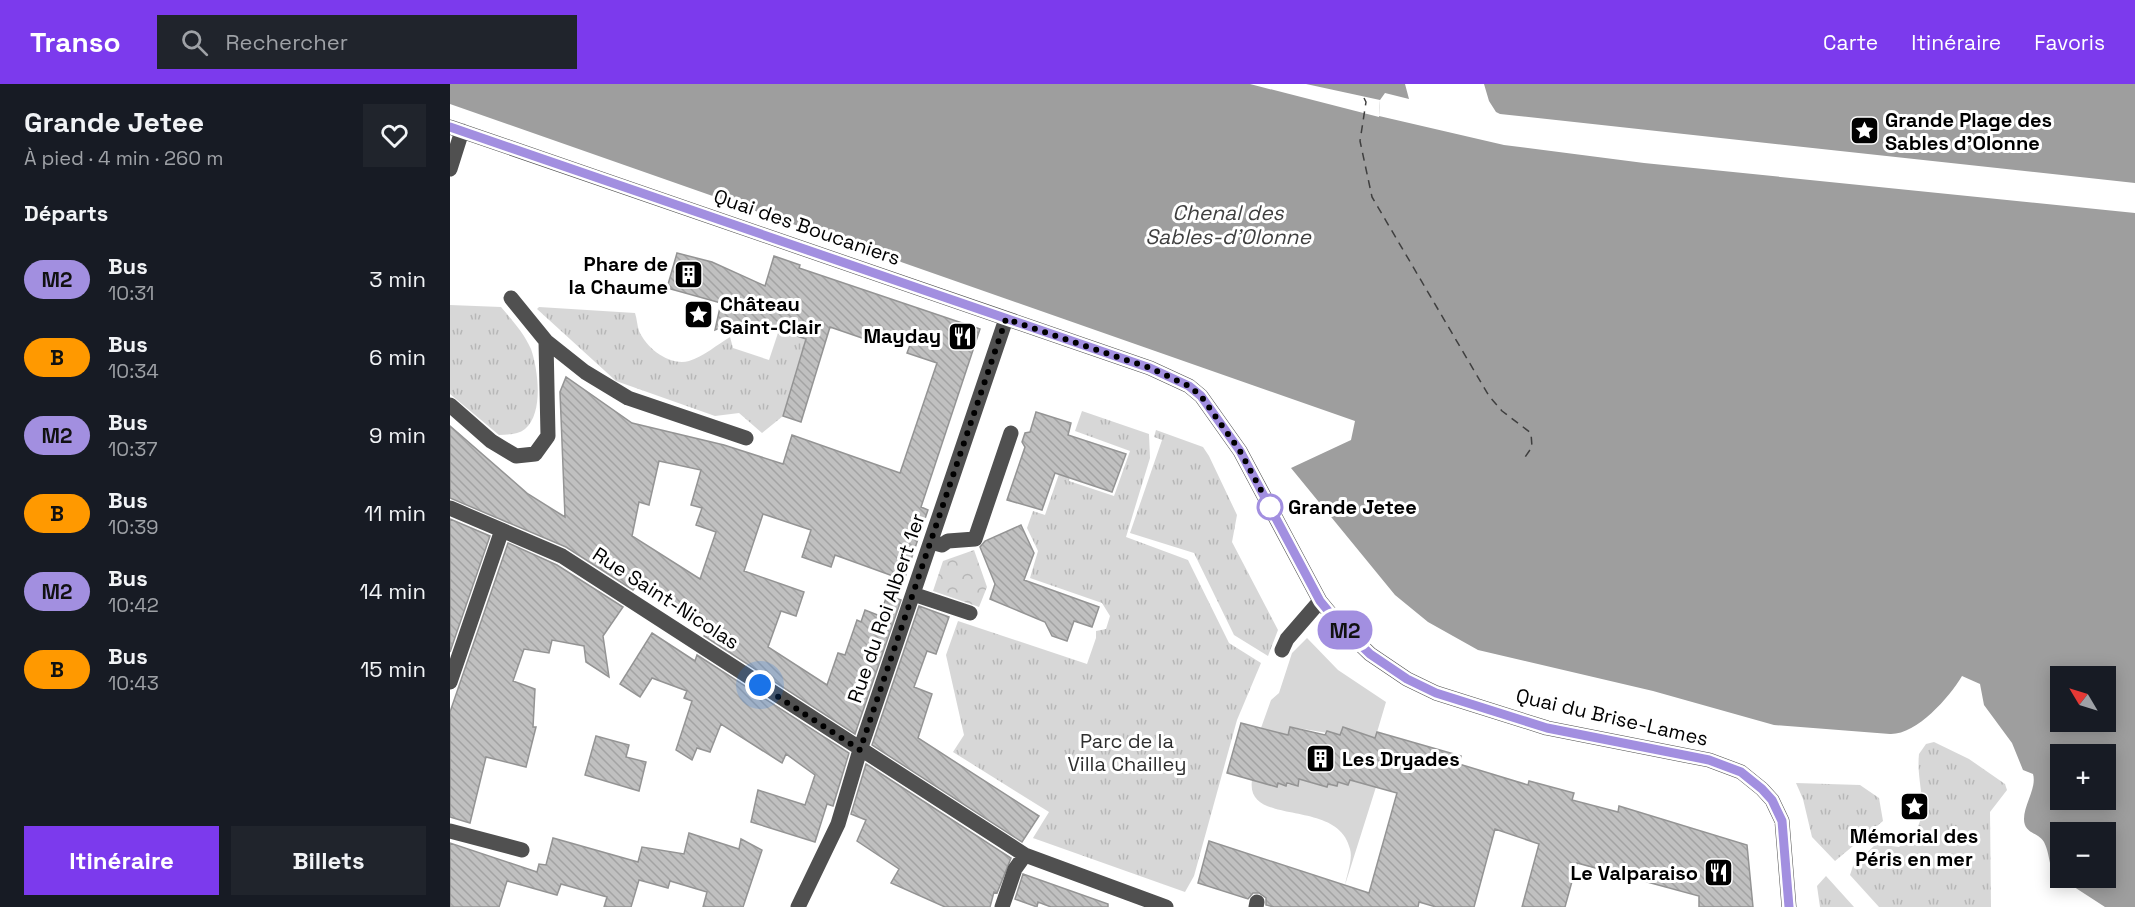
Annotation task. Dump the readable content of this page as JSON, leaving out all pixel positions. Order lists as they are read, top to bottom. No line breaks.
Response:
{"streets":{"street":["Quai des Boucaniers","Rue Saint-Nicolas","Rue du Roi Albert 1er","Quai du Brise-Lames"]},"crossings":[["Quai des Boucaniers","Rue du Roi Albert 1er"],["Quai des Boucaniers","Quai du Brise-Lames"],["Rue Saint-Nicolas","Rue du Roi Albert 1er"]],"water":["Chenal des Sables-d'Olonne"],"parks":["Parc de la Villa Chailley"],"places":{"place":["Grande Plage des Sables d'Olonne","Château Saint-Clair","Mémorial des Péris en mer"],"building":["Phare de la Chaume","Les Dryades"],"restaurant":["Mayday","Le Valparaiso"],"other":["Grande Jetee"]},"lines":["bus line M2"],"north":"top left","page":{"header":"Transo","search":"Rechercher","nav":["Carte","Itinéraire","Favoris"],"heading":[["Grande Jetee","À pied · 4 min · 260 m"],"Départs"],"on_map":"M2","list":[{"mark":"M2","name":"Bus","note":"10:31","value":"3 min"},{"mark":"B","name":"Bus","note":"10:34","value":"6 min"},{"mark":"M2","name":"Bus","note":"10:37","value":"9 min"},{"mark":"B","name":"Bus","note":"10:39","value":"11 min"},{"mark":"M2","name":"Bus","note":"10:42","value":"14 min"},{"mark":"B","name":"Bus","note":"10:43","value":"15 min"}],"map_buttons":["+","−"],"buttons":["Itinéraire","Billets"]}}
